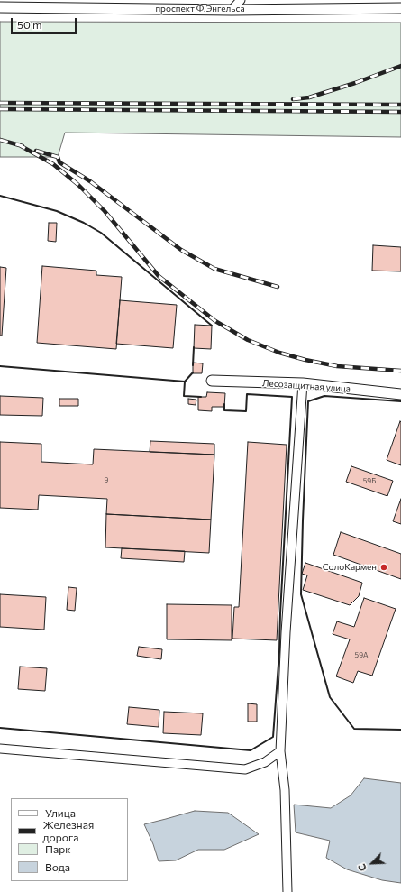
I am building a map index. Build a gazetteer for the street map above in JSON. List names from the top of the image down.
{
  "streets": {
    "street": ["проспект Ф.Энгельса", "Лесозащитная улица"]
  },
  "places": ["СолоКармен"],
  "house_numbers": ["9", "59Б", "59А"],
  "legend": [
    "Улица",
    "Железная дорога",
    "Парк",
    "Вода"
  ],
  "scale_bar": "50 m",
  "north": "bottom left"
}
